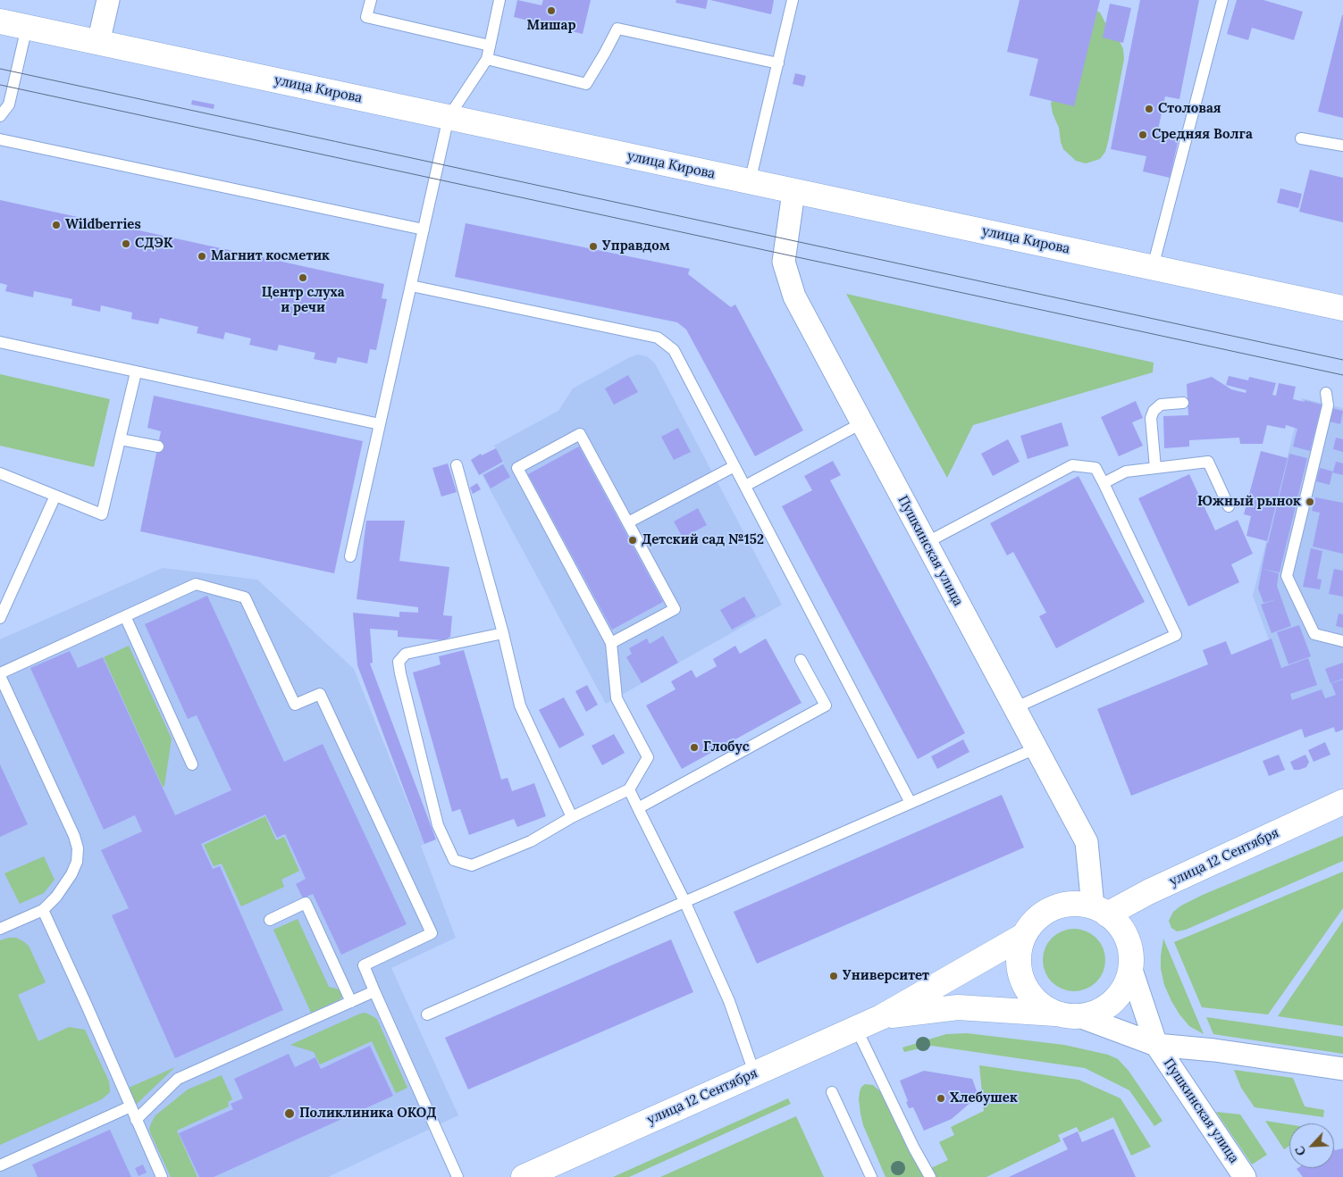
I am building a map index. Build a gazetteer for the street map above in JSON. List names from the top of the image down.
{
  "streets": {
    "main road": ["улица Кирова", "улица 12 Сентября"],
    "street": ["Пушкинская улица"]
  },
  "crossings": [
    ["улица Кирова", "Пушкинская улица"],
    ["Пушкинская улица", "улица 12 Сентября"]
  ],
  "places": [
    "Мишар",
    "Столовая",
    "Средняя Волга",
    "Wildberries",
    "СДЭК",
    "Управдом",
    "Магнит косметик",
    "Центр слуха и речи",
    "Южный рынок",
    "Детский сад №152",
    "Глобус",
    "Университет",
    "Хлебушек",
    "Поликлиника ОКОД"
  ],
  "north": "bottom left"
}
